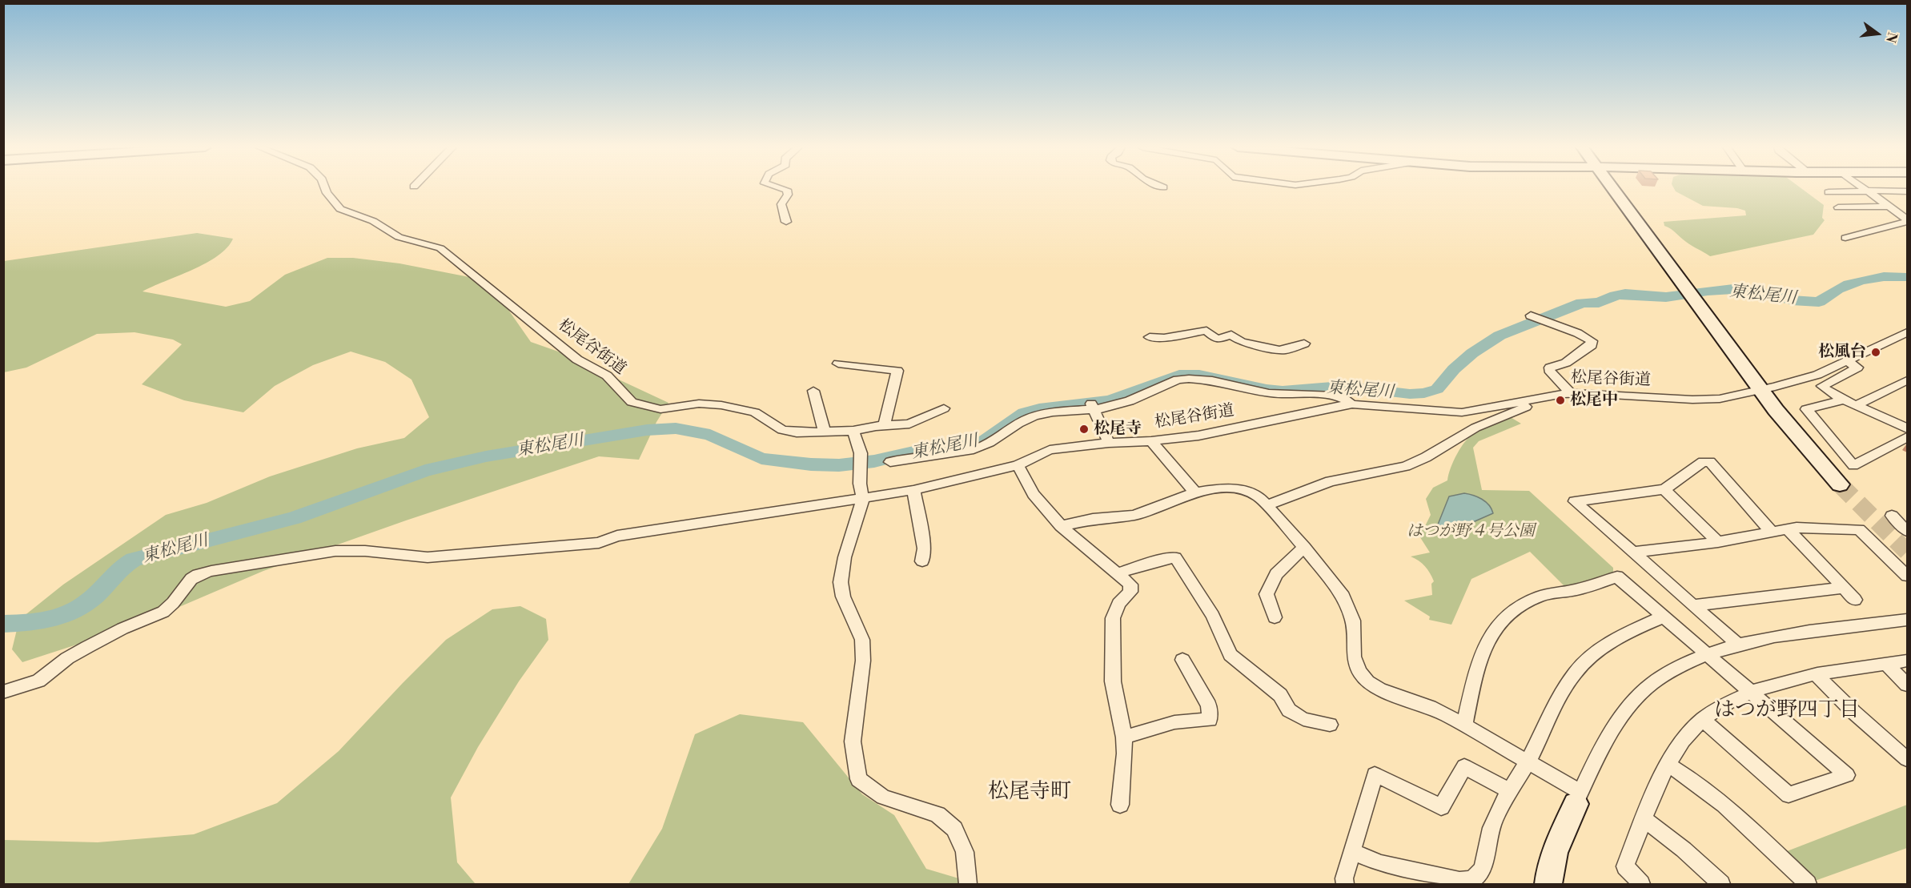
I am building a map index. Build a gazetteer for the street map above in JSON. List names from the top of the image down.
{
  "streets": {
    "street": ["松尾谷街道"]
  },
  "districts": ["はつが野四丁目", "松尾寺町"],
  "water": ["東松尾川"],
  "parks": ["はつが野４号公園"],
  "places": ["松風台", "松尾中", "松尾寺"],
  "north": "right"
}
